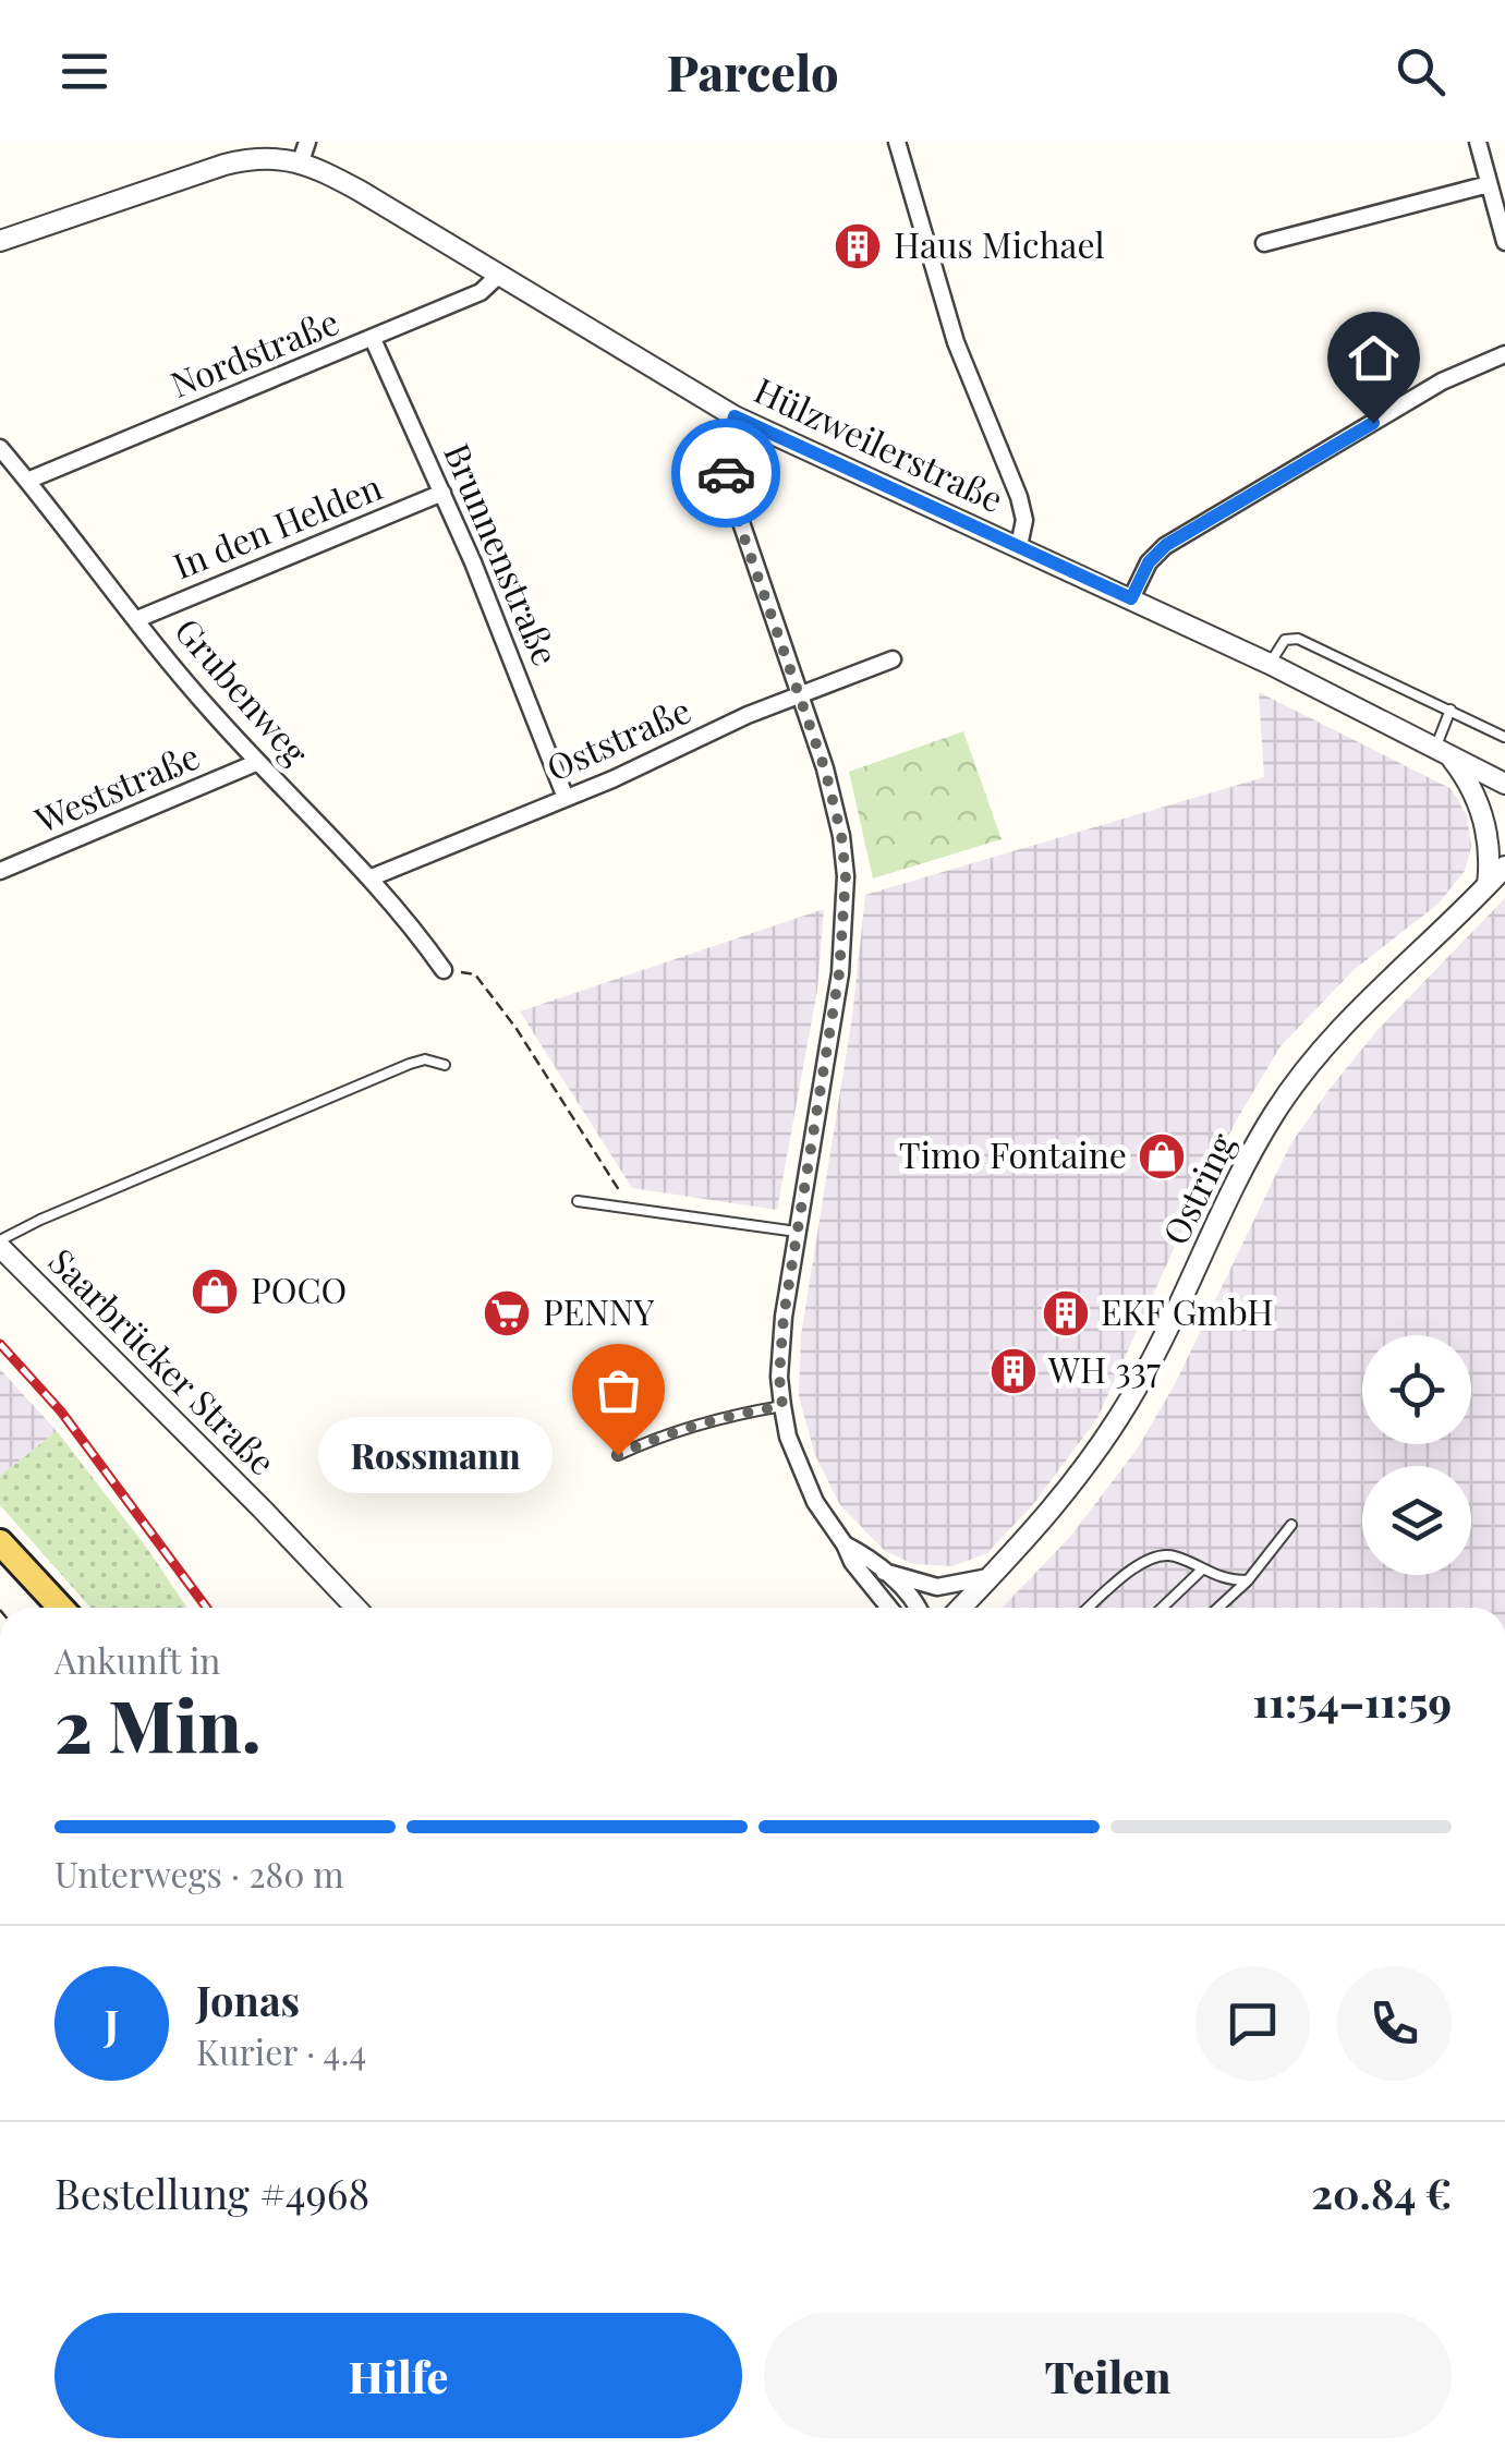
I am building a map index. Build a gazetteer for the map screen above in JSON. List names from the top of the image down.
{
  "streets": {
    "street": [
      "Nordstraße",
      "Hülzweilerstraße",
      "In den Helden",
      "Brunnenstraße",
      "Grubenweg",
      "Oststraße",
      "Weststraße",
      "Ostring",
      "Saarbrücker Straße"
    ]
  },
  "crossings": [
    ["Nordstraße", "Hülzweilerstraße"],
    ["Nordstraße", "Brunnenstraße"],
    ["Nordstraße", "Grubenweg"],
    ["In den Helden", "Brunnenstraße"],
    ["In den Helden", "Grubenweg"],
    ["Brunnenstraße", "Oststraße"],
    ["Grubenweg", "Oststraße"],
    ["Grubenweg", "Weststraße"]
  ],
  "places": {
    "building": ["Haus Michael", "EKF GmbH", "WH 337"],
    "shop": ["Timo Fontaine", "POCO"],
    "supermarket": ["PENNY"],
    "other": ["Rossmann"]
  },
  "page": {
    "header": "Parcelo",
    "bubble": "Rossmann",
    "heading": ["2 Min.", "Ankunft in", "11:54–11:59"],
    "panel": [
      "Jonas",
      "Kurier · 4.4",
      "Bestellung #4968",
      "20.84 €"
    ],
    "bar": "Unterwegs · 280 m",
    "round": "J",
    "buttons": ["Hilfe", "Teilen"]
  }
}
